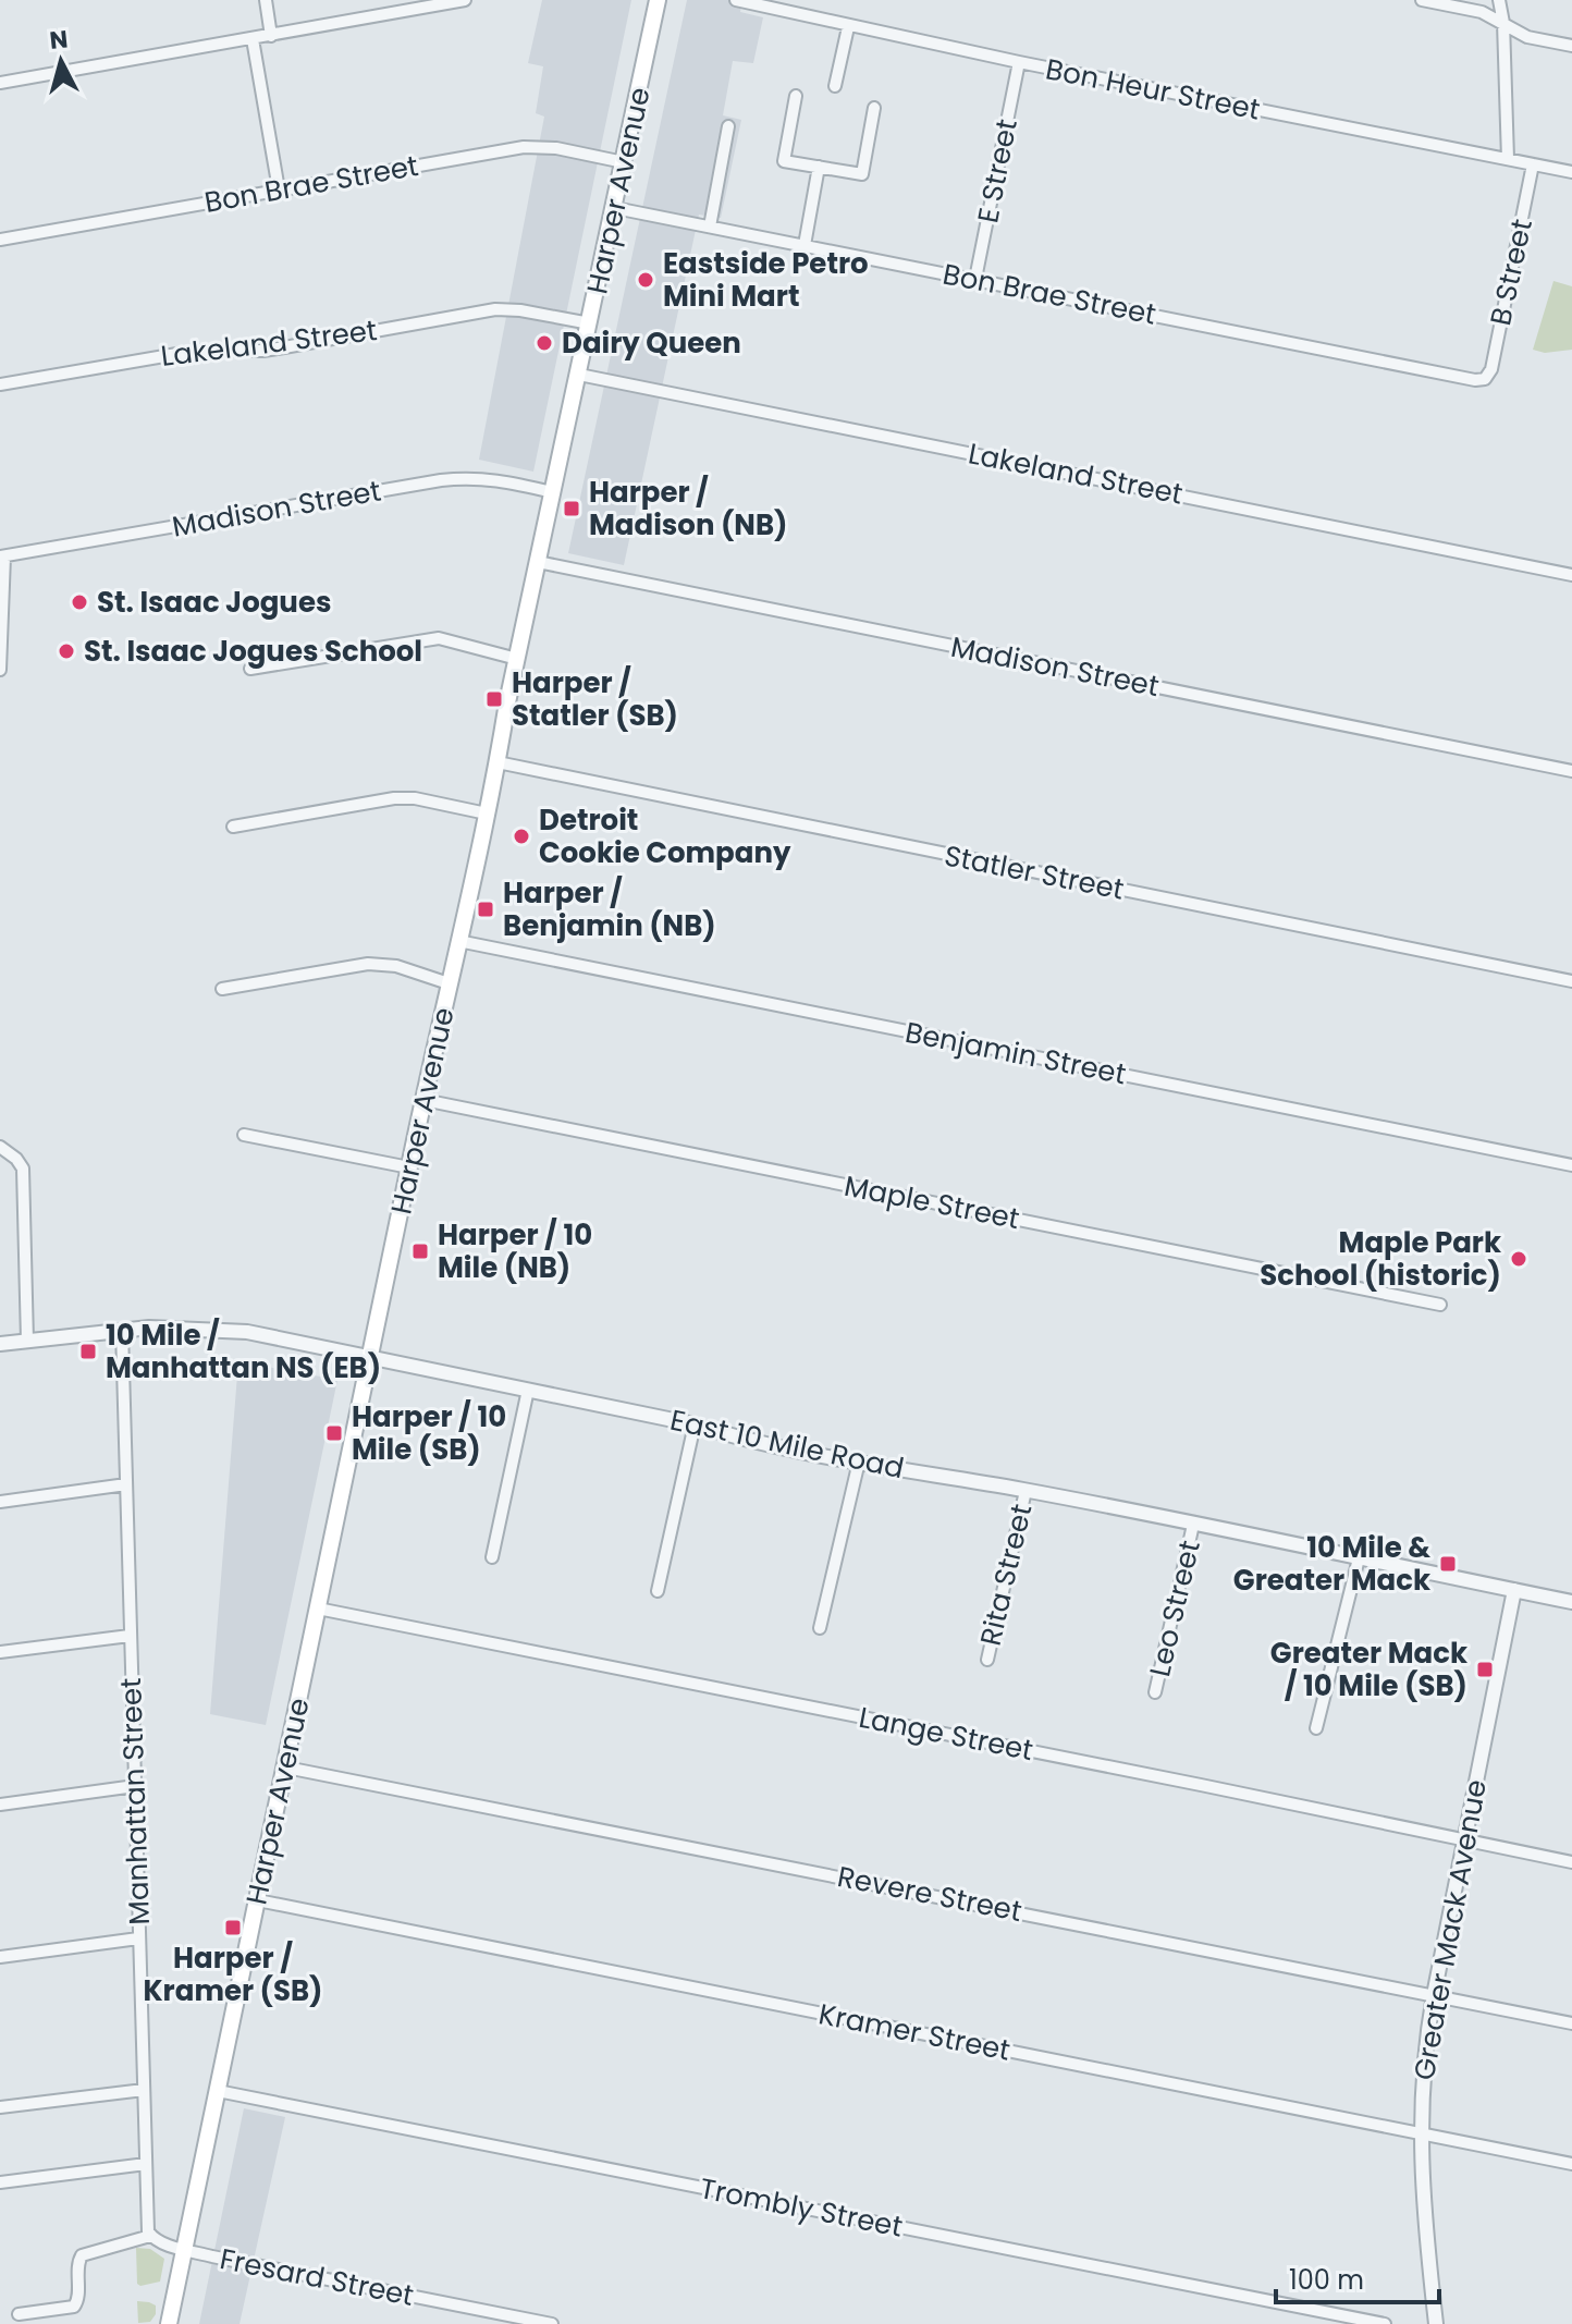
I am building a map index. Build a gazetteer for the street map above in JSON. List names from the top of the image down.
{
  "streets": {
    "main road": ["Harper Avenue"],
    "street": [
      "Bon Heur Street",
      "E Street",
      "Bon Brae Street",
      "B Street",
      "Lakeland Street",
      "Madison Street",
      "Statler Street",
      "Benjamin Street",
      "Maple Street",
      "East 10 Mile Road",
      "Rita Street",
      "Leo Street",
      "Lange Street",
      "Manhattan Street",
      "Revere Street",
      "Greater Mack Avenue",
      "Kramer Street",
      "Trombly Street",
      "Fresard Street"
    ]
  },
  "crossings": [
    ["Bon Heur Street", "E Street"],
    ["Bon Heur Street", "B Street"],
    ["E Street", "Bon Brae Street"],
    ["Bon Brae Street", "Harper Avenue"],
    ["Bon Brae Street", "B Street"],
    ["Harper Avenue", "Lakeland Street"],
    ["Harper Avenue", "Madison Street"],
    ["Harper Avenue", "Statler Street"],
    ["Harper Avenue", "Benjamin Street"],
    ["Harper Avenue", "Maple Street"],
    ["Harper Avenue", "East 10 Mile Road"],
    ["Harper Avenue", "Lange Street"],
    ["Harper Avenue", "Revere Street"],
    ["Harper Avenue", "Kramer Street"],
    ["Harper Avenue", "Trombly Street"],
    ["Harper Avenue", "Fresard Street"],
    ["East 10 Mile Road", "Rita Street"],
    ["East 10 Mile Road", "Leo Street"],
    ["East 10 Mile Road", "Manhattan Street"],
    ["East 10 Mile Road", "Greater Mack Avenue"],
    ["Lange Street", "Greater Mack Avenue"],
    ["Revere Street", "Greater Mack Avenue"],
    ["Greater Mack Avenue", "Kramer Street"]
  ],
  "places": {
    "other": [
      "Eastside Petro Mini Mart",
      "Dairy Queen",
      "St. Isaac Jogues",
      "St. Isaac Jogues School",
      "Detroit Cookie Company",
      "Maple Park School (historic)"
    ],
    "transit": [
      "Harper / Madison (NB)",
      "Harper / Statler (SB)",
      "Harper / Benjamin (NB)",
      "Harper / 10 Mile (NB)",
      "10 Mile / Manhattan NS (EB)",
      "Harper / 10 Mile (SB)",
      "10 Mile & Greater Mack",
      "Greater Mack / 10 Mile (SB)",
      "Harper / Kramer (SB)"
    ]
  },
  "scale_bar": "100 m",
  "north": "top"
}
